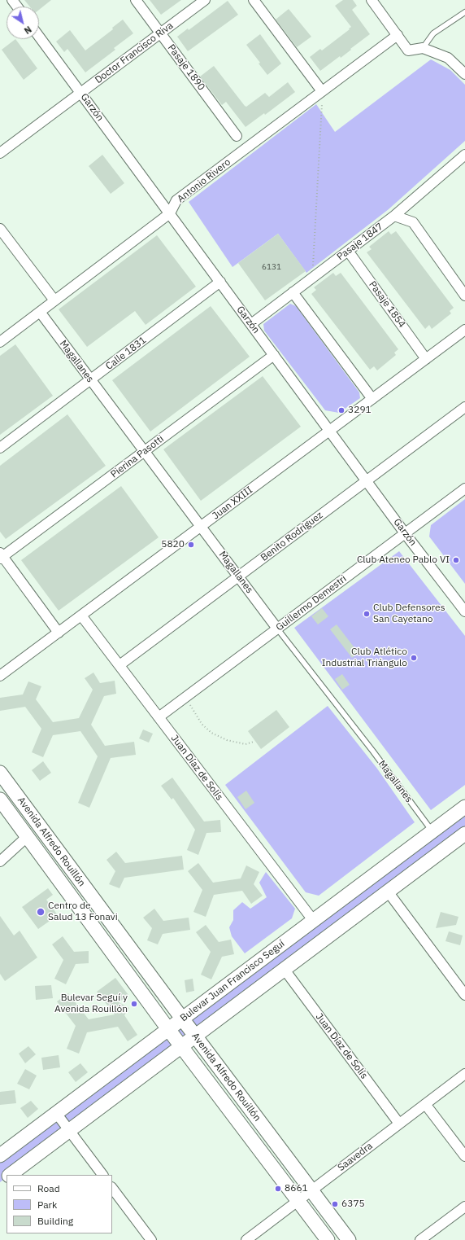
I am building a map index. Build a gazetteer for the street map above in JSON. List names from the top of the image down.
{
  "streets": {
    "main road": ["Avenida Alfredo Rouillón", "Bulevar Juan Francisco Seguí"],
    "street": [
      "Doctor Francisco Riva",
      "Pasaje 1890",
      "Garzón",
      "Antonio Rivero",
      "Pasaje 1847",
      "Pasaje 1854",
      "Calle 1831",
      "Magallanes",
      "Pierina Pasotti",
      "Juan XXIII",
      "Benito Rodríguez",
      "Guillermo Demestri",
      "Juan Díaz de Solís",
      "Saavedra"
    ]
  },
  "crossings": [
    ["Doctor Francisco Riva", "Pasaje 1890"],
    ["Doctor Francisco Riva", "Garzón"],
    ["Garzón", "Antonio Rivero"],
    ["Garzón", "Pasaje 1847"],
    ["Garzón", "Calle 1831"],
    ["Garzón", "Pierina Pasotti"],
    ["Garzón", "Juan XXIII"],
    ["Garzón", "Benito Rodríguez"],
    ["Garzón", "Guillermo Demestri"],
    ["Antonio Rivero", "Magallanes"],
    ["Pasaje 1847", "Pasaje 1854"],
    ["Pasaje 1854", "Juan XXIII"],
    ["Calle 1831", "Magallanes"],
    ["Magallanes", "Pierina Pasotti"],
    ["Magallanes", "Juan XXIII"],
    ["Magallanes", "Benito Rodríguez"],
    ["Magallanes", "Guillermo Demestri"],
    ["Magallanes", "Bulevar Juan Francisco Seguí"],
    ["Juan XXIII", "Juan Díaz de Solís"],
    ["Benito Rodríguez", "Juan Díaz de Solís"],
    ["Guillermo Demestri", "Juan Díaz de Solís"],
    ["Juan Díaz de Solís", "Bulevar Juan Francisco Seguí"],
    ["Juan Díaz de Solís", "Saavedra"],
    ["Avenida Alfredo Rouillón", "Bulevar Juan Francisco Seguí"],
    ["Avenida Alfredo Rouillón", "Saavedra"]
  ],
  "places": [
    "3291",
    "5820",
    "Club Ateneo Pablo VI",
    "Club Defensores San Cayetano",
    "Club Atlético Industrial Triángulo",
    "Centro de Salud 13 Fonavi",
    "Bulevar Seguí y Avenida Rouillón",
    "8661",
    "6375"
  ],
  "house_numbers": ["6131"],
  "legend": ["Road", "Park", "Building"],
  "north": "bottom right"
}
